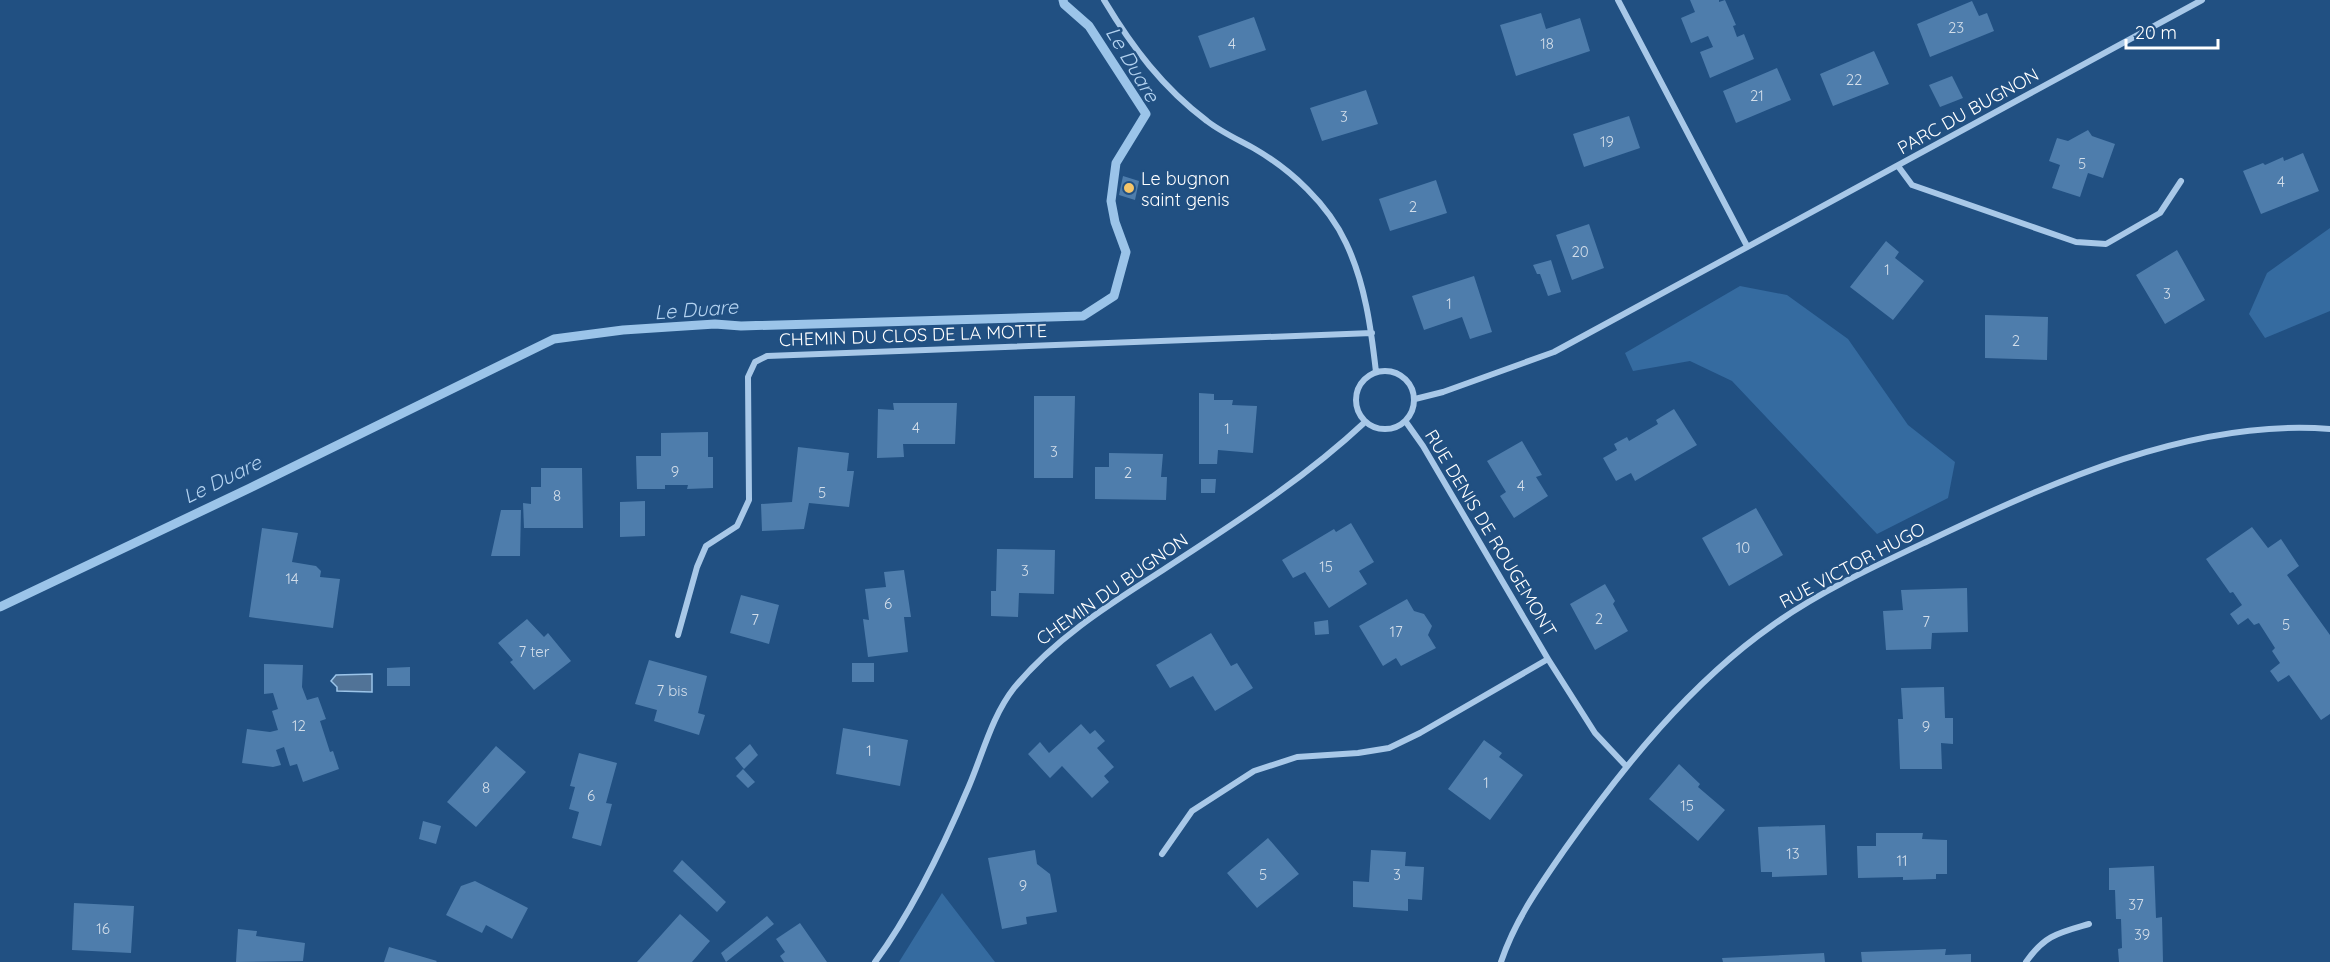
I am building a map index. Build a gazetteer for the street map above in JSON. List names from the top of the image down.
{
  "streets": {
    "street": [
      "PARC DU BUGNON",
      "CHEMIN DU CLOS DE LA MOTTE",
      "RUE DENIS DE ROUGEMONT",
      "RUE VICTOR HUGO",
      "CHEMIN DU BUGNON"
    ]
  },
  "crossings": [
    ["PARC DU BUGNON", "RUE DENIS DE ROUGEMONT"],
    ["PARC DU BUGNON", "CHEMIN DU BUGNON"],
    ["RUE DENIS DE ROUGEMONT", "RUE VICTOR HUGO"],
    ["RUE DENIS DE ROUGEMONT", "CHEMIN DU BUGNON"]
  ],
  "water": ["Le Duare"],
  "places": ["Le bugnon saint genis"],
  "house_numbers": [
    "23",
    "4",
    "18",
    "22",
    "21",
    "3",
    "19",
    "5",
    "4",
    "2",
    "20",
    "1",
    "3",
    "1",
    "2",
    "4",
    "1",
    "3",
    "9",
    "2",
    "4",
    "5",
    "8",
    "10",
    "15",
    "3",
    "14",
    "6",
    "2",
    "7",
    "7",
    "5",
    "17",
    "7 ter",
    "7 bis",
    "12",
    "9",
    "1",
    "1",
    "8",
    "6",
    "15",
    "13",
    "11",
    "5",
    "3",
    "9",
    "37",
    "16",
    "39"
  ],
  "scale_bar": "20 m"
}
